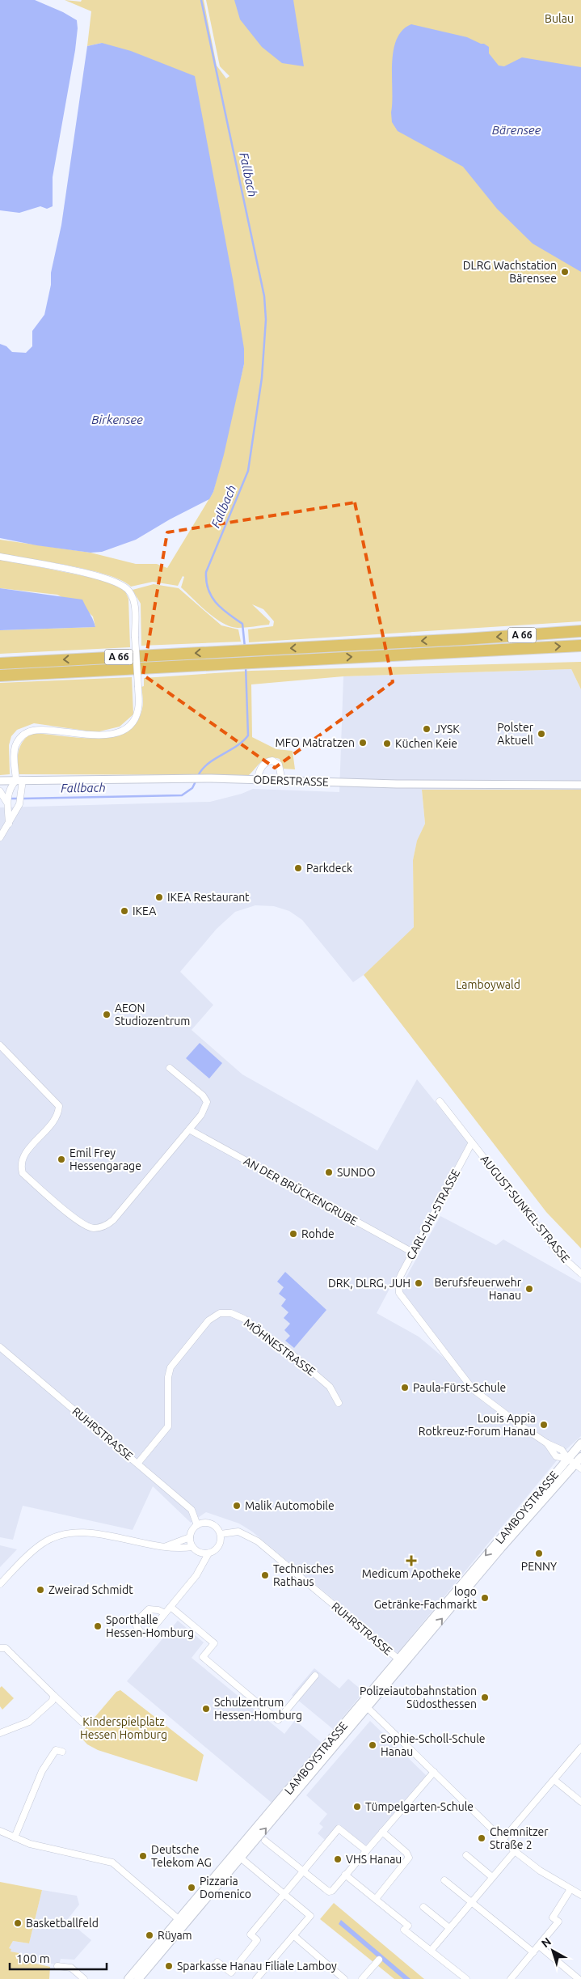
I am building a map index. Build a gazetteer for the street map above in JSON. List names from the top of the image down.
{
  "streets": {
    "highway": ["A 66"],
    "main road": ["LAMBOYSTRASSE"],
    "street": [
      "ODERSTRASSE",
      "AN DER BRÜCKENGRUBE",
      "AUGUST-SUNKEL-STRASSE",
      "CARL-OHL-STRASSE",
      "MÖHNESTRASSE",
      "RUHRSTRASSE"
    ]
  },
  "crossings": [
    ["AN DER BRÜCKENGRUBE", "CARL-OHL-STRASSE"],
    ["AUGUST-SUNKEL-STRASSE", "CARL-OHL-STRASSE"],
    ["CARL-OHL-STRASSE", "LAMBOYSTRASSE"],
    ["MÖHNESTRASSE", "RUHRSTRASSE"],
    ["RUHRSTRASSE", "LAMBOYSTRASSE"]
  ],
  "water": ["Bärensee", "Fallbach", "Birkensee"],
  "parks": ["Bulau", "Lamboywald", "Kinderspielplatz Hessen Homburg"],
  "places": {
    "other": [
      "DLRG Wachstation Bärensee",
      "JYSK",
      "Polster Aktuell",
      "MFO Matratzen",
      "Küchen Keie",
      "Parkdeck",
      "IKEA Restaurant",
      "IKEA",
      "AEON Studiozentrum",
      "Emil Frey Hessengarage",
      "SUNDO",
      "Rohde",
      "DRK, DLRG, JUH",
      "Berufsfeuerwehr Hanau",
      "Paula-Fürst-Schule",
      "Louis Appia Rotkreuz-Forum Hanau",
      "Malik Automobile",
      "PENNY",
      "Technisches Rathaus",
      "Zweirad Schmidt",
      "logo Getränke-Fachmarkt",
      "Sporthalle Hessen-Homburg",
      "Polizeiautobahnstation Südosthessen",
      "Schulzentrum Hessen-Homburg",
      "Sophie-Scholl-Schule Hanau",
      "Tümpelgarten-Schule",
      "Chemnitzer Straße 2",
      "Deutsche Telekom AG",
      "VHS Hanau",
      "Pizzaria Domenico",
      "Basketballfeld",
      "Rüyam",
      "Sparkasse Hanau Filiale Lamboy"
    ],
    "health": ["Medicum Apotheke"]
  },
  "scale_bar": "100 m",
  "north": "top left"
}
